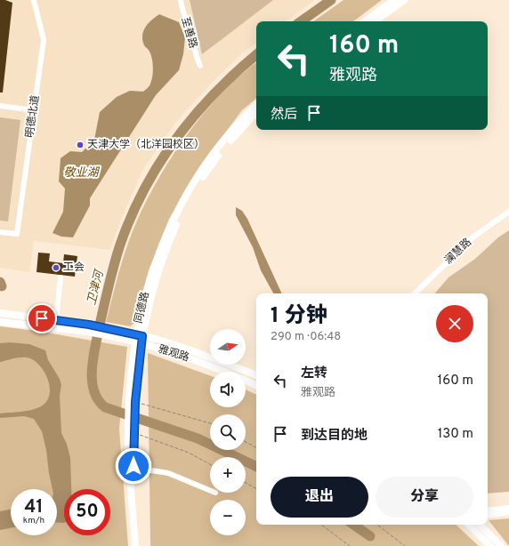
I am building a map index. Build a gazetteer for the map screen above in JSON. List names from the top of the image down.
{
  "streets": {
    "main road": ["同德路", "雅观路"],
    "street": ["至善路", "明德北道", "澜慧路"]
  },
  "crossings": [
    ["同德路", "雅观路"]
  ],
  "water": ["敬业湖", "卫津河"],
  "places": ["天津大学（北洋园校区）", "工会"],
  "north": "right",
  "page": {
    "turn": ["160 m", "雅观路"],
    "then": "然后",
    "heading": ["1 分钟", "290 m · 06:48"],
    "map_buttons": ["+", "−"],
    "list": [
      {
        "name": "左转",
        "note": "雅观路",
        "value": "160 m"
      },
      {
        "name": "到达目的地",
        "value": "130 m"
      }
    ],
    "buttons": ["退出", "分享"],
    "speed": "41 km/h",
    "limit": "50"
  }
}
